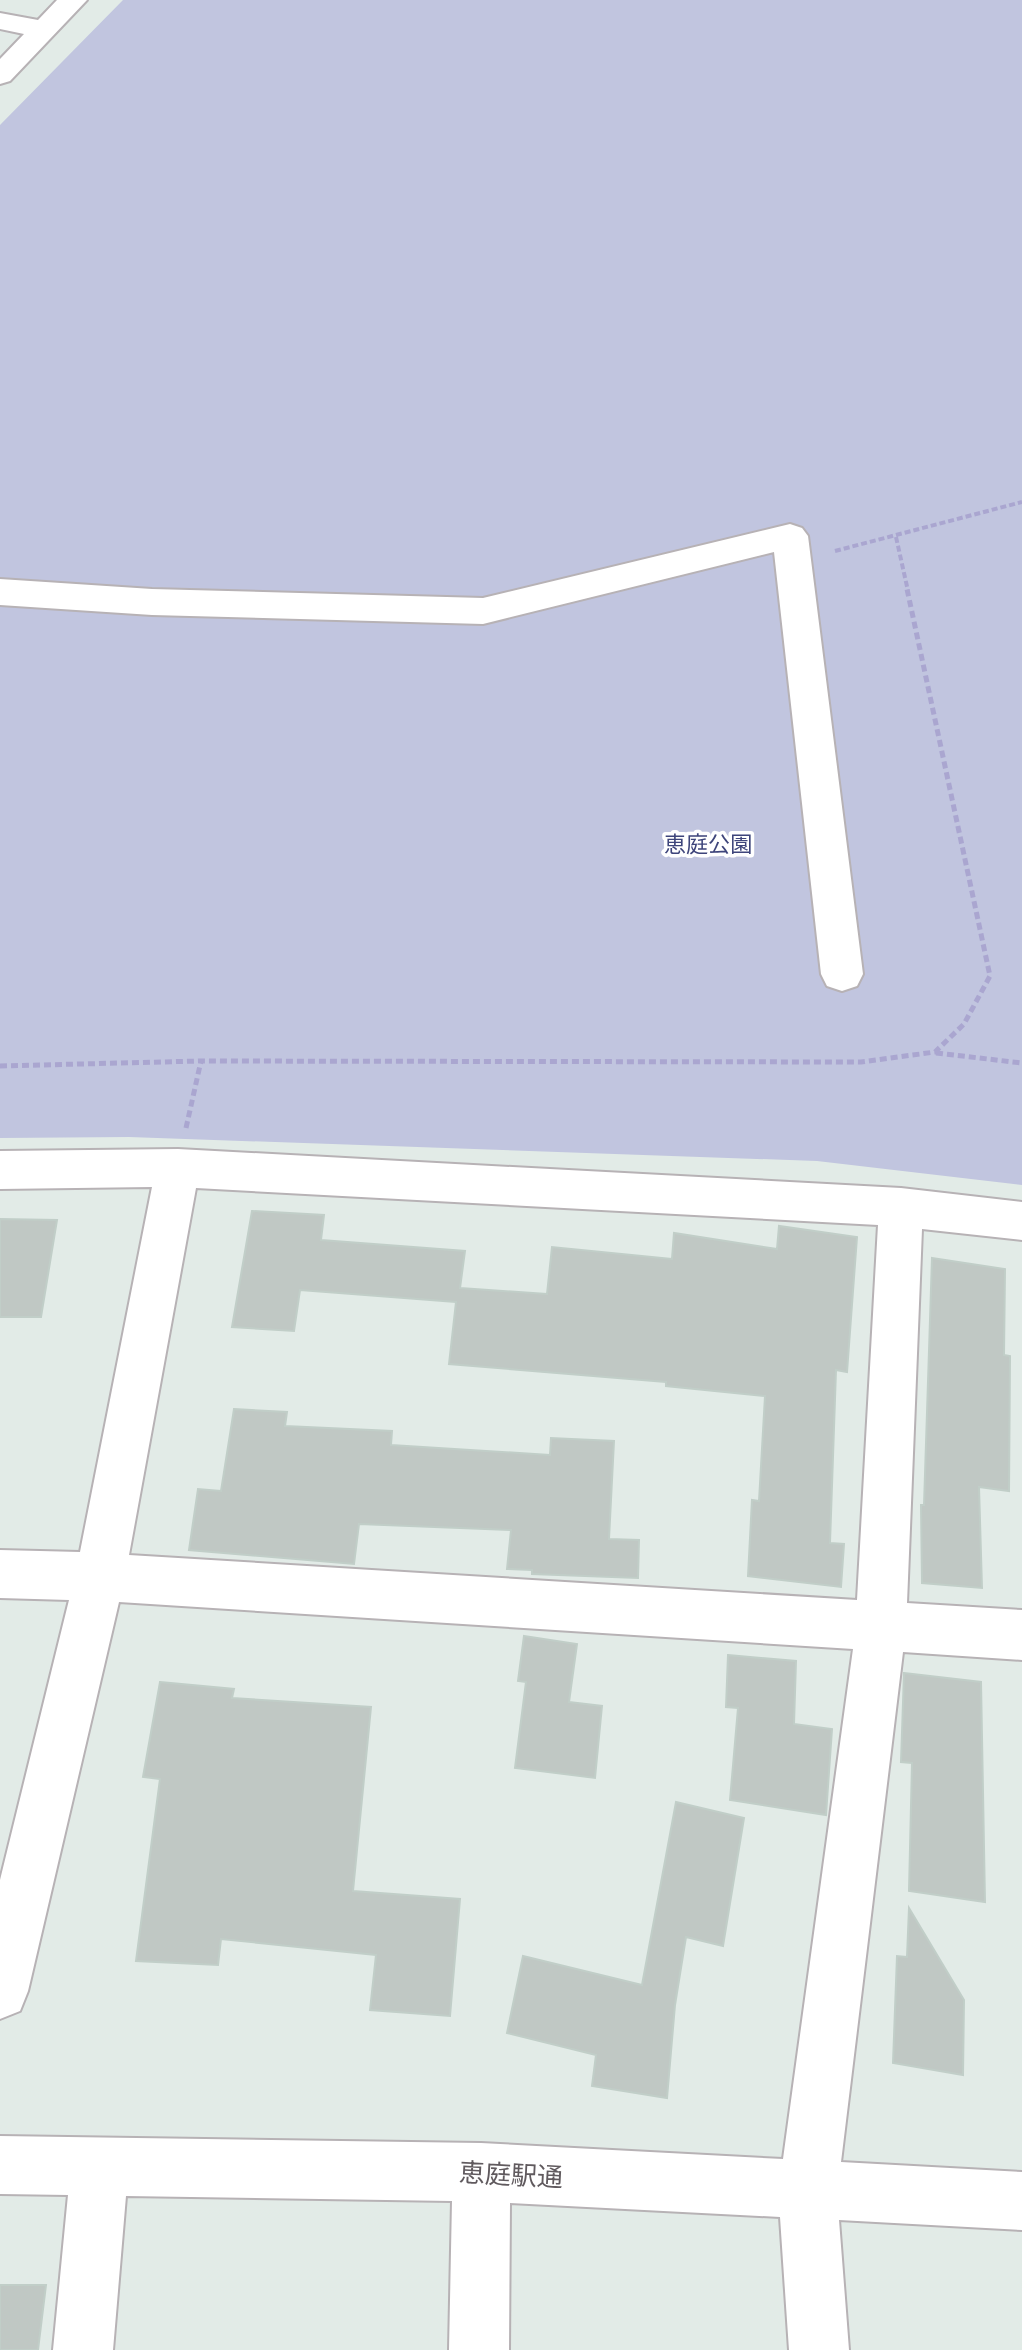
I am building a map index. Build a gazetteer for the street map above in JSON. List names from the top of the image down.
{
  "streets": {
    "street": ["恵庭駅通"]
  },
  "parks": ["恵庭公園"]
}
